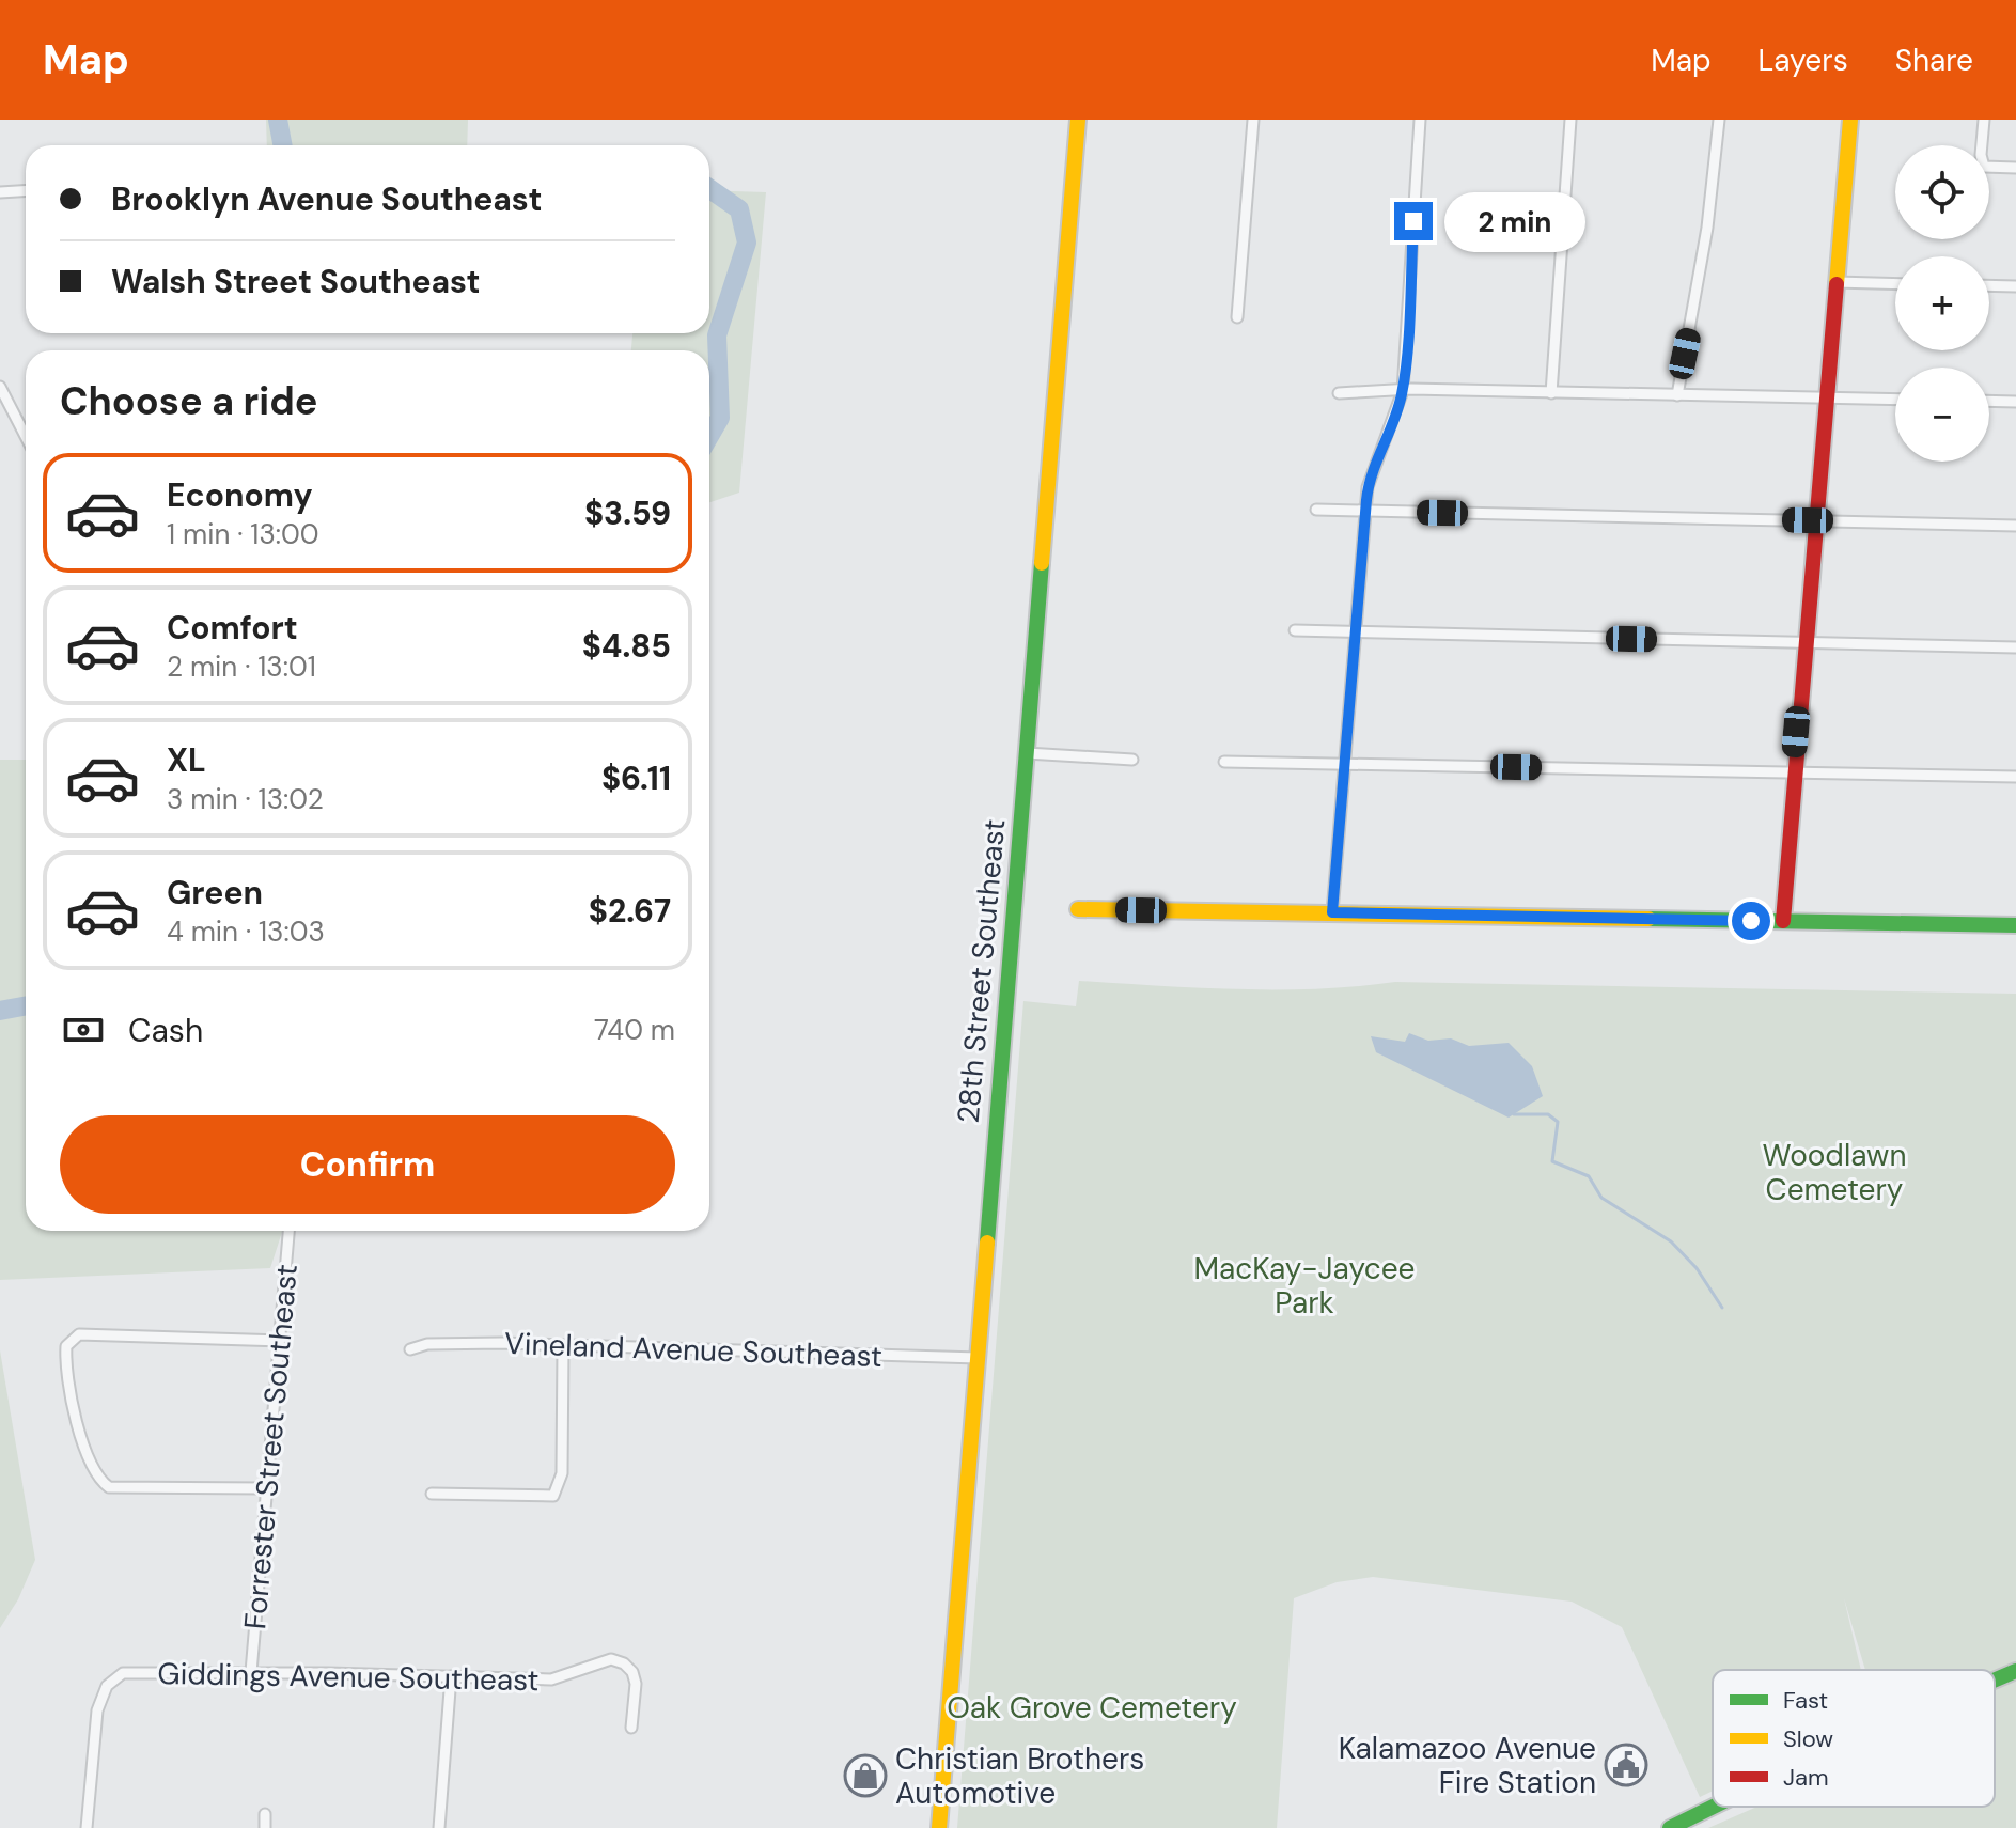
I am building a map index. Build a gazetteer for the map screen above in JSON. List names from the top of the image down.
{
  "streets": {
    "main road": ["28th Street Southeast"],
    "street": ["Vineland Avenue Southeast", "Forrester Street Southeast", "Giddings Avenue Southeast"]
  },
  "crossings": [
    ["28th Street Southeast", "Vineland Avenue Southeast"],
    ["Forrester Street Southeast", "Giddings Avenue Southeast"]
  ],
  "parks": ["Woodlawn Cemetery", "MacKay-Jaycee Park", "Oak Grove Cemetery"],
  "places": {
    "public building": ["Kalamazoo Avenue Fire Station"],
    "shop": ["Christian Brothers Automotive"]
  },
  "legend": ["Fast", "Slow", "Jam"],
  "page": {
    "header": "Map",
    "nav": ["Map", "Layers", "Share"],
    "map_buttons": ["+", "−"],
    "banner": ["Brooklyn Avenue Southeast", "Walsh Street Southeast"],
    "bubble": "2 min",
    "heading": "Choose a ride",
    "list": [
      {
        "name": "Economy",
        "note": "1 min · 13:00",
        "value": "$3.59"
      },
      {
        "name": "Comfort",
        "note": "2 min · 13:01",
        "value": "$4.85"
      },
      {
        "name": "XL",
        "note": "3 min · 13:02",
        "value": "$6.11"
      },
      {
        "name": "Green",
        "note": "4 min · 13:03",
        "value": "$2.67"
      }
    ],
    "pay": ["Cash", "740 m"],
    "buttons": "Confirm"
  }
}
